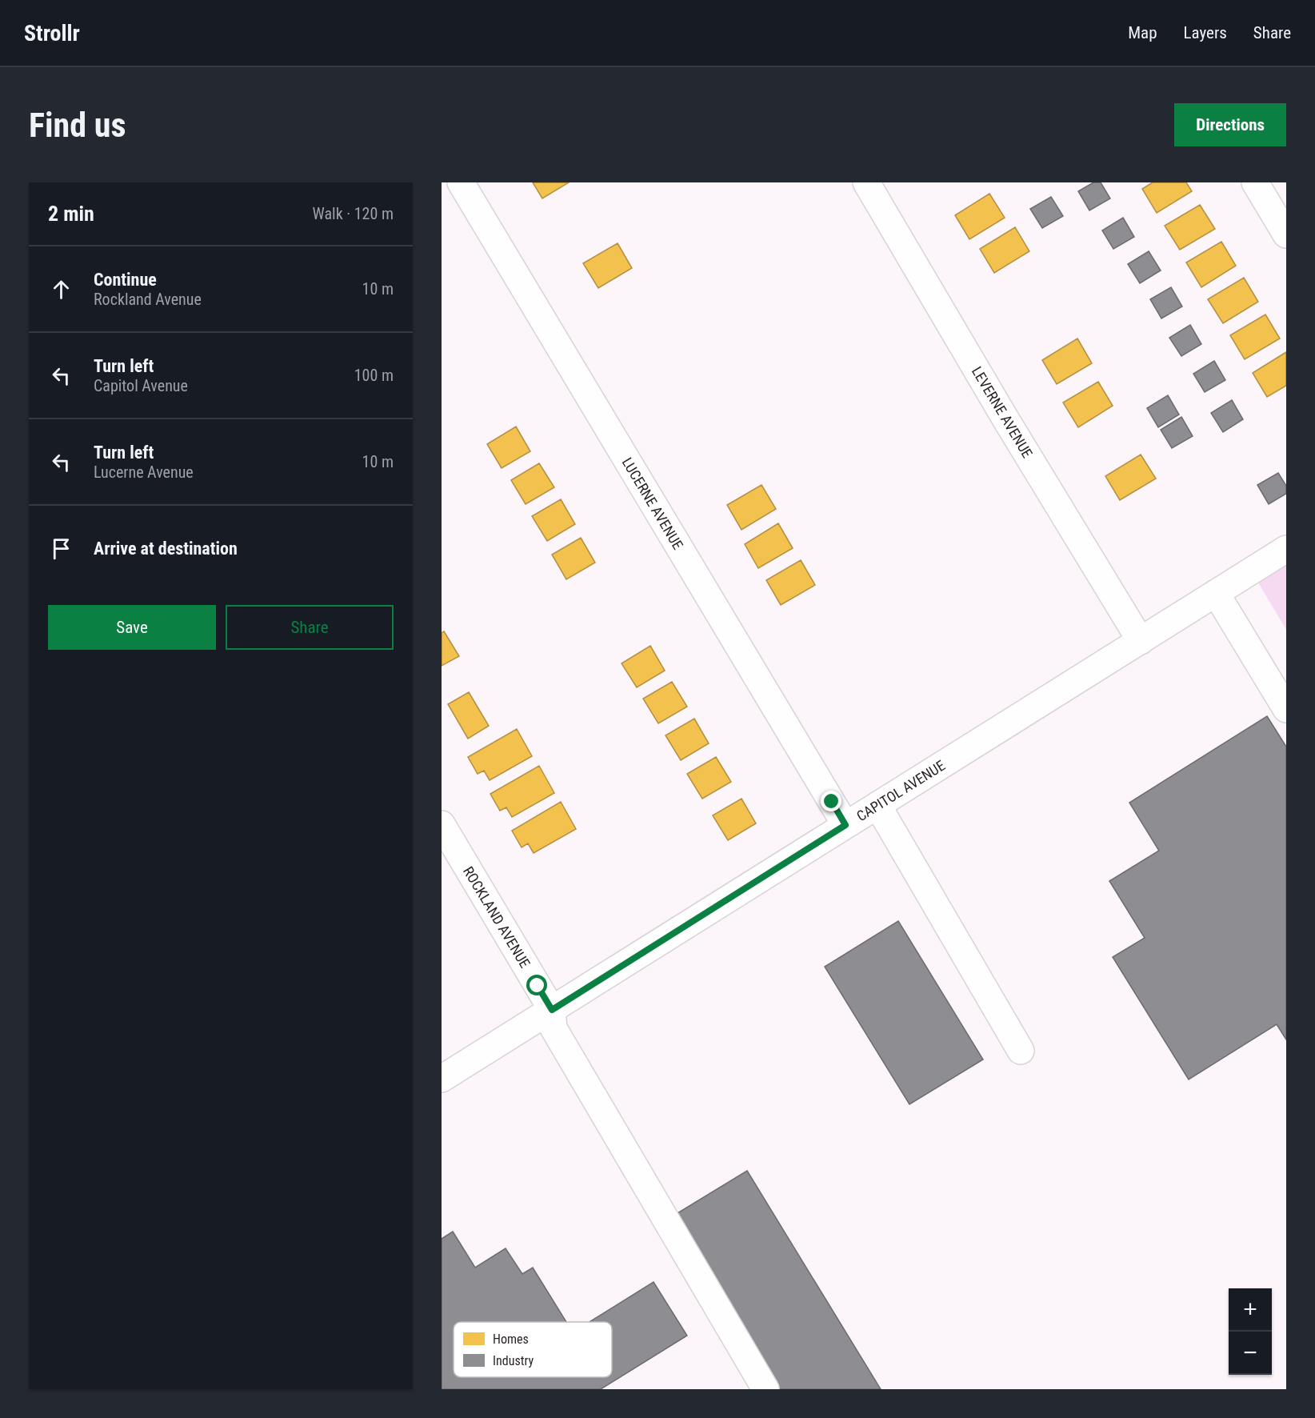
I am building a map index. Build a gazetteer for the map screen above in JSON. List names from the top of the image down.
{
  "streets": {
    "street": [
      "LEVERNE AVENUE",
      "LUCERNE AVENUE",
      "CAPITOL AVENUE",
      "ROCKLAND AVENUE"
    ]
  },
  "crossings": [
    ["LEVERNE AVENUE", "CAPITOL AVENUE"],
    ["LUCERNE AVENUE", "CAPITOL AVENUE"],
    ["CAPITOL AVENUE", "ROCKLAND AVENUE"]
  ],
  "legend": ["Homes", "Industry"],
  "page": {
    "header": "Strollr",
    "nav": ["Map", "Layers", "Share"],
    "buttons": [
      "Directions",
      ["Save", "Share"]
    ],
    "title": "Find us",
    "heading": ["2 min", "Walk · 120 m"],
    "list": [
      ["Continue", "Rockland Avenue", "10 m"],
      ["Turn left", "Capitol Avenue", "100 m"],
      ["Turn left", "Lucerne Avenue", "10 m"],
      "Arrive at destination"
    ],
    "map_buttons": ["+", "−"]
  }
}
